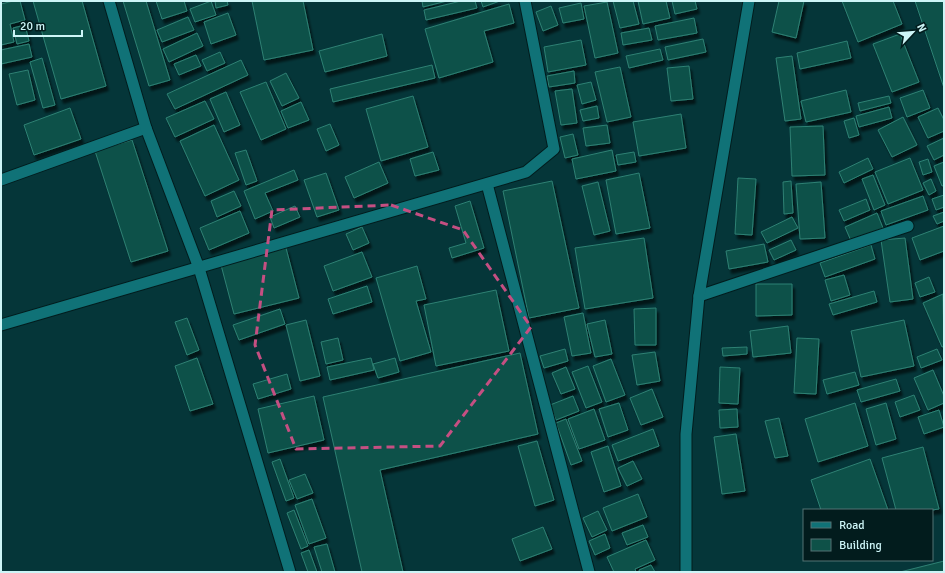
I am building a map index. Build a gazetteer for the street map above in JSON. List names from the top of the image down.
{
  "legend": ["Road", "Building"],
  "scale_bar": "20 m",
  "north": "top right"
}
